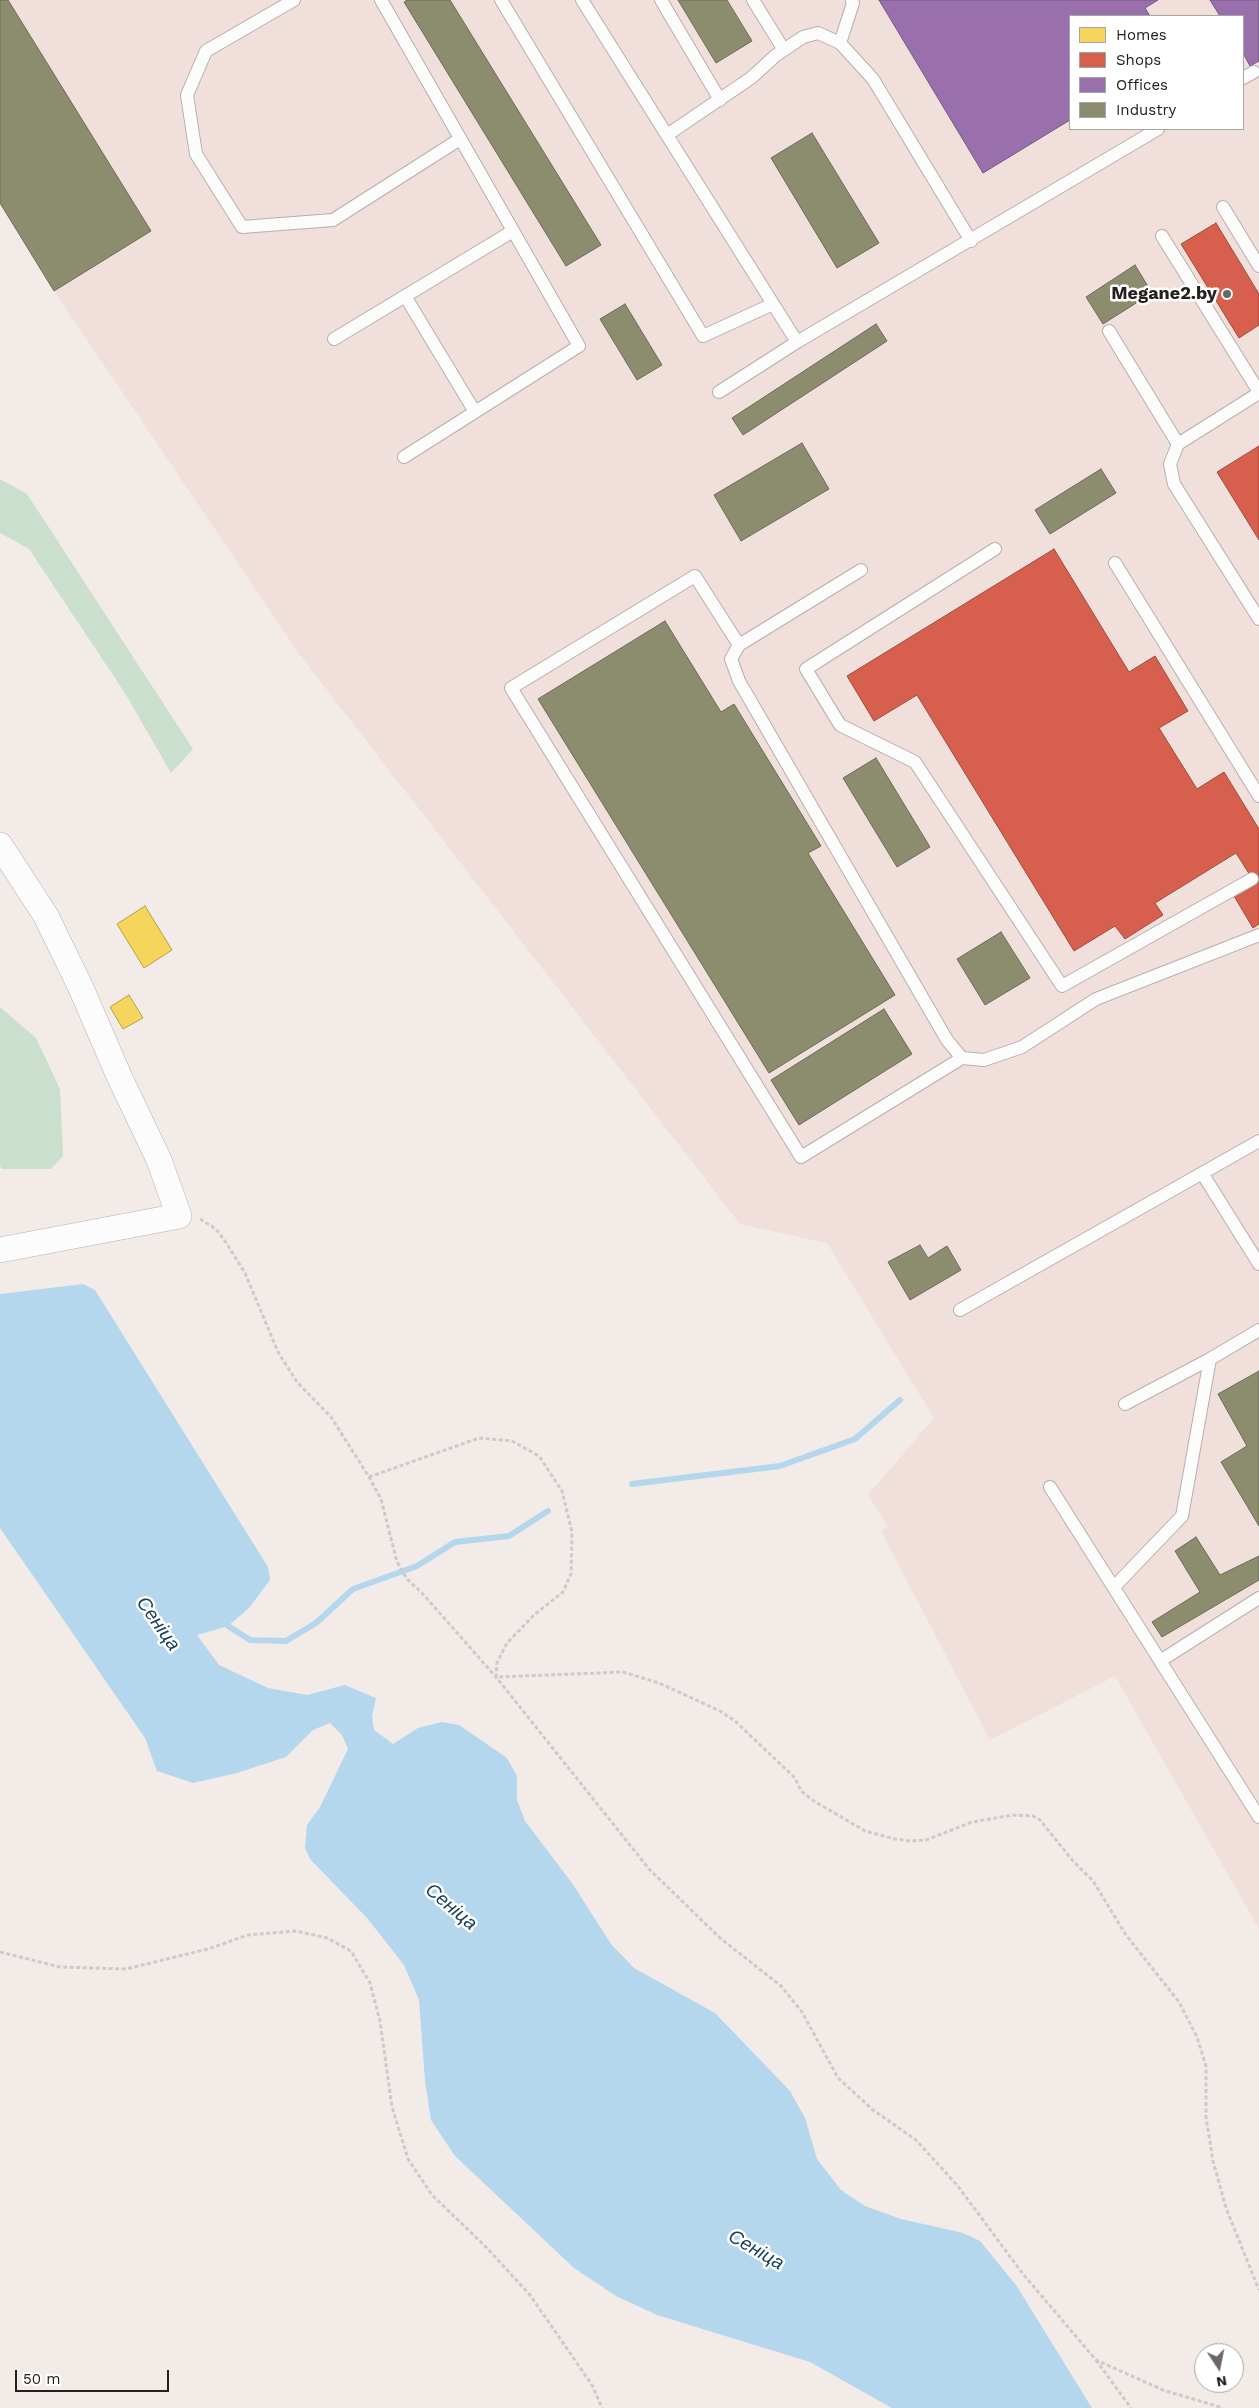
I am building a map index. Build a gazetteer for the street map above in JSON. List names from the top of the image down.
{
  "water": ["Сеніца"],
  "places": ["Megane2.by"],
  "legend": [
    "Homes",
    "Shops",
    "Offices",
    "Industry"
  ],
  "scale_bar": "50 m",
  "north": "bottom"
}
